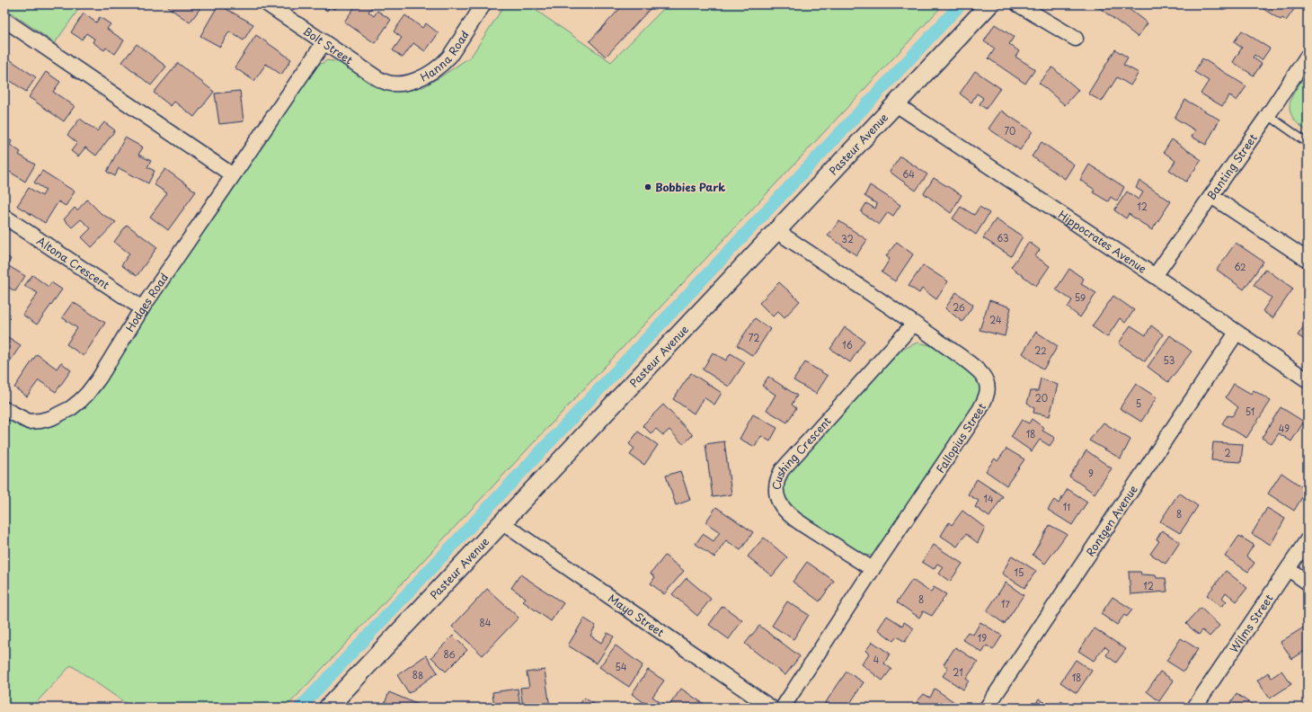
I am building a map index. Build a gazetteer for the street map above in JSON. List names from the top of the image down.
{
  "streets": {
    "street": [
      "Bolt Street",
      "Hanna Road",
      "Pasteur Avenue",
      "Banting Street",
      "Hippocrates Avenue",
      "Altona Crescent",
      "Hodges Road",
      "Fallopius Street",
      "Cushing Crescent",
      "Rontgen Avenue",
      "Mayo Street",
      "Wilms Street"
    ]
  },
  "crossings": [
    ["Bolt Street", "Hanna Road"],
    ["Bolt Street", "Hodges Road"],
    ["Pasteur Avenue", "Hippocrates Avenue"],
    ["Pasteur Avenue", "Fallopius Street"],
    ["Pasteur Avenue", "Mayo Street"],
    ["Banting Street", "Hippocrates Avenue"],
    ["Hippocrates Avenue", "Rontgen Avenue"],
    ["Altona Crescent", "Hodges Road"],
    ["Fallopius Street", "Cushing Crescent"]
  ],
  "places": ["Bobbies Park"],
  "house_numbers": [
    "70",
    "64",
    "12",
    "63",
    "32",
    "62",
    "59",
    "26",
    "24",
    "72",
    "16",
    "22",
    "53",
    "20",
    "5",
    "51",
    "49",
    "18",
    "2",
    "9",
    "14",
    "11",
    "8",
    "15",
    "12",
    "8",
    "17",
    "84",
    "19",
    "86",
    "4",
    "54",
    "21",
    "88",
    "18"
  ]
}
